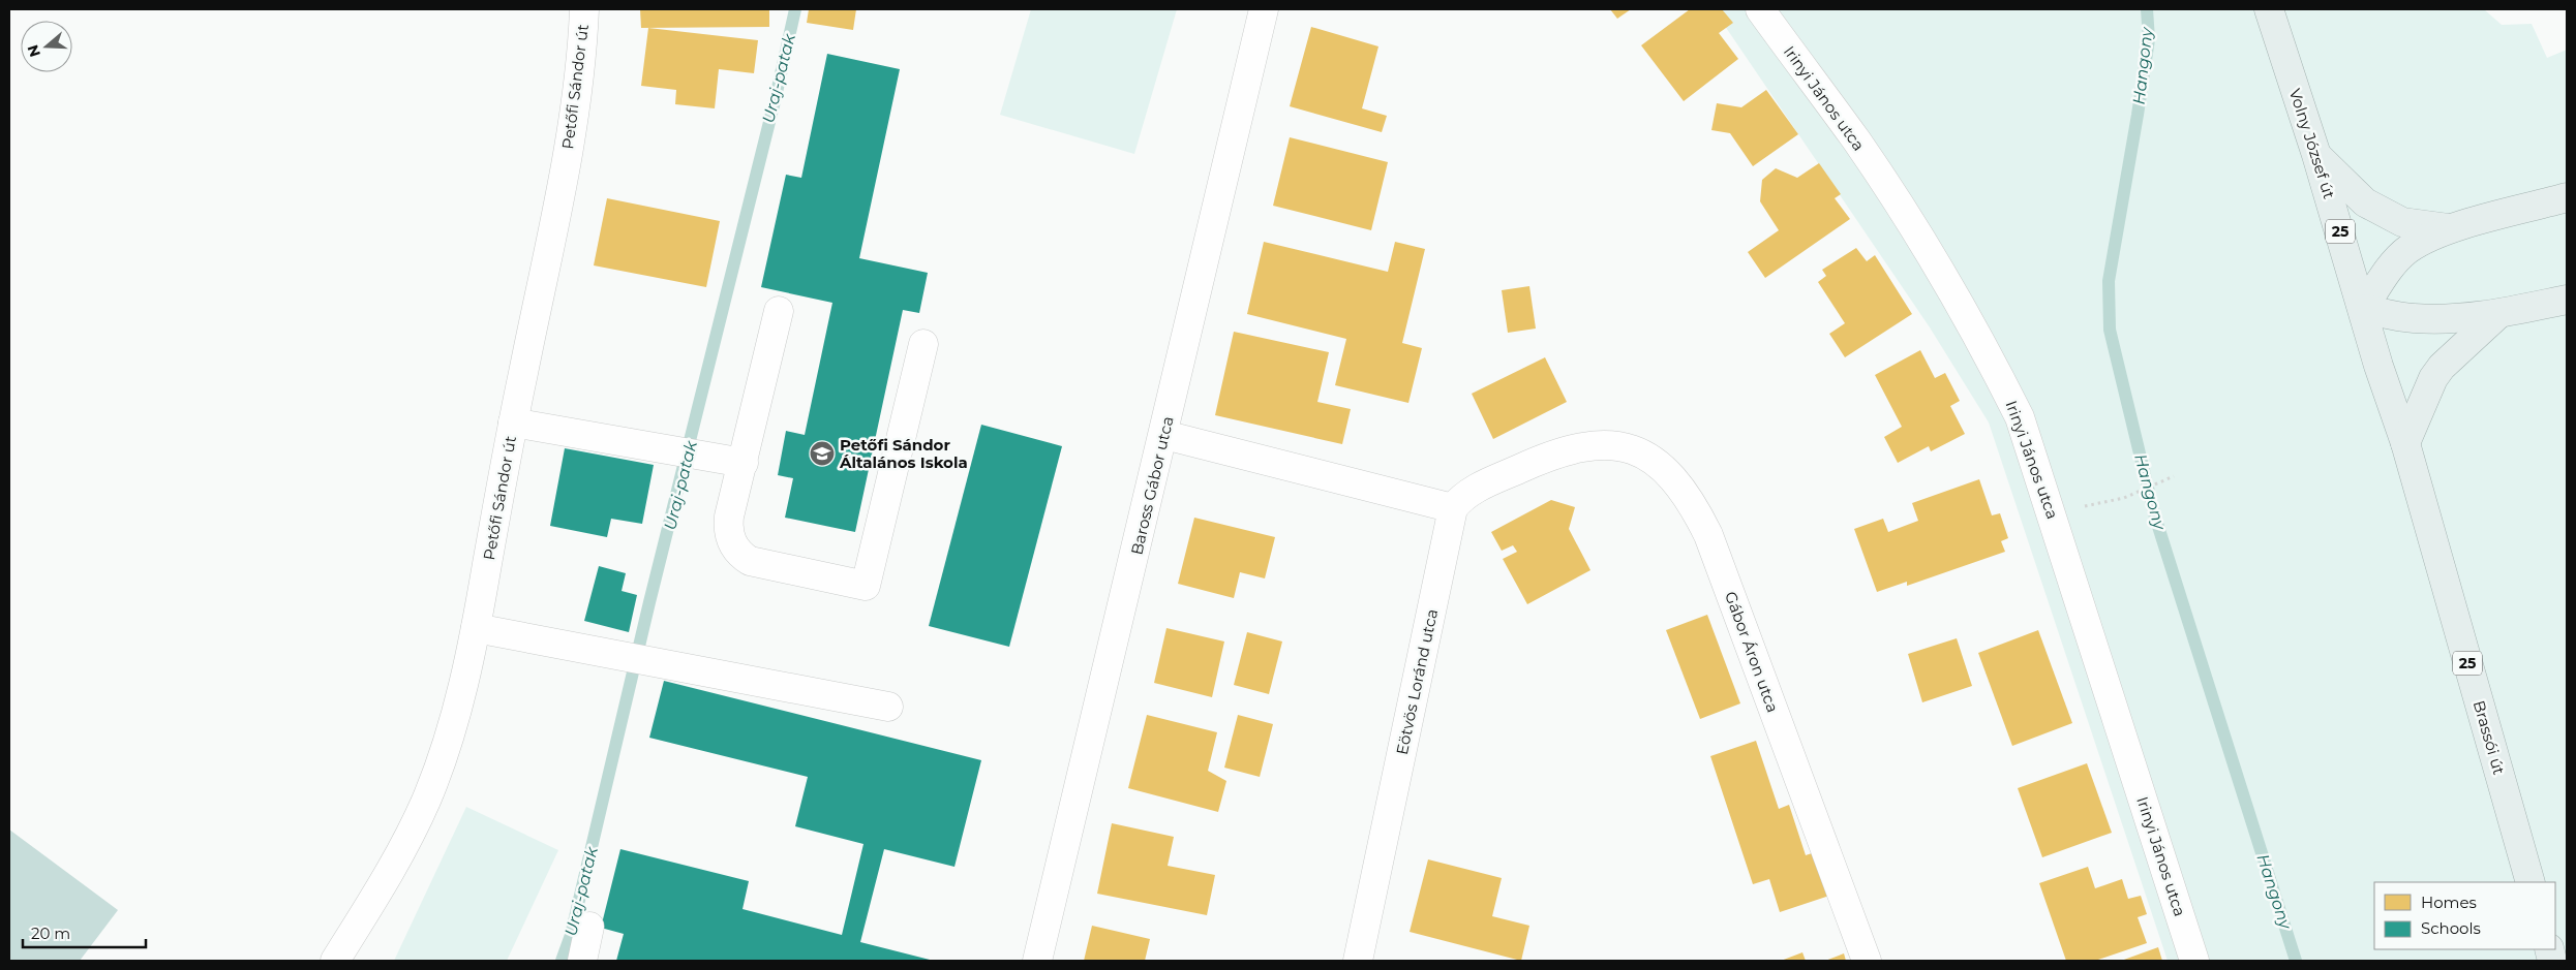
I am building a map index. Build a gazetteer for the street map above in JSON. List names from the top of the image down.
{
  "streets": {
    "main road": ["Volny József út", "25", "Brassói út"],
    "street": [
      "Petőfi Sándor út",
      "Irinyi János utca",
      "Baross Gábor utca",
      "Gábor Áron utca",
      "Eötvös Loránd utca"
    ]
  },
  "crossings": [
    ["Volny József út", "Brassói út"],
    ["Gábor Áron utca", "Eötvös Loránd utca"]
  ],
  "water": ["Hangony", "Uraj-patak"],
  "places": {
    "school or university": ["Petőfi Sándor Általános Iskola"]
  },
  "legend": ["Homes", "Schools"],
  "scale_bar": "20 m",
  "north": "left"
}
